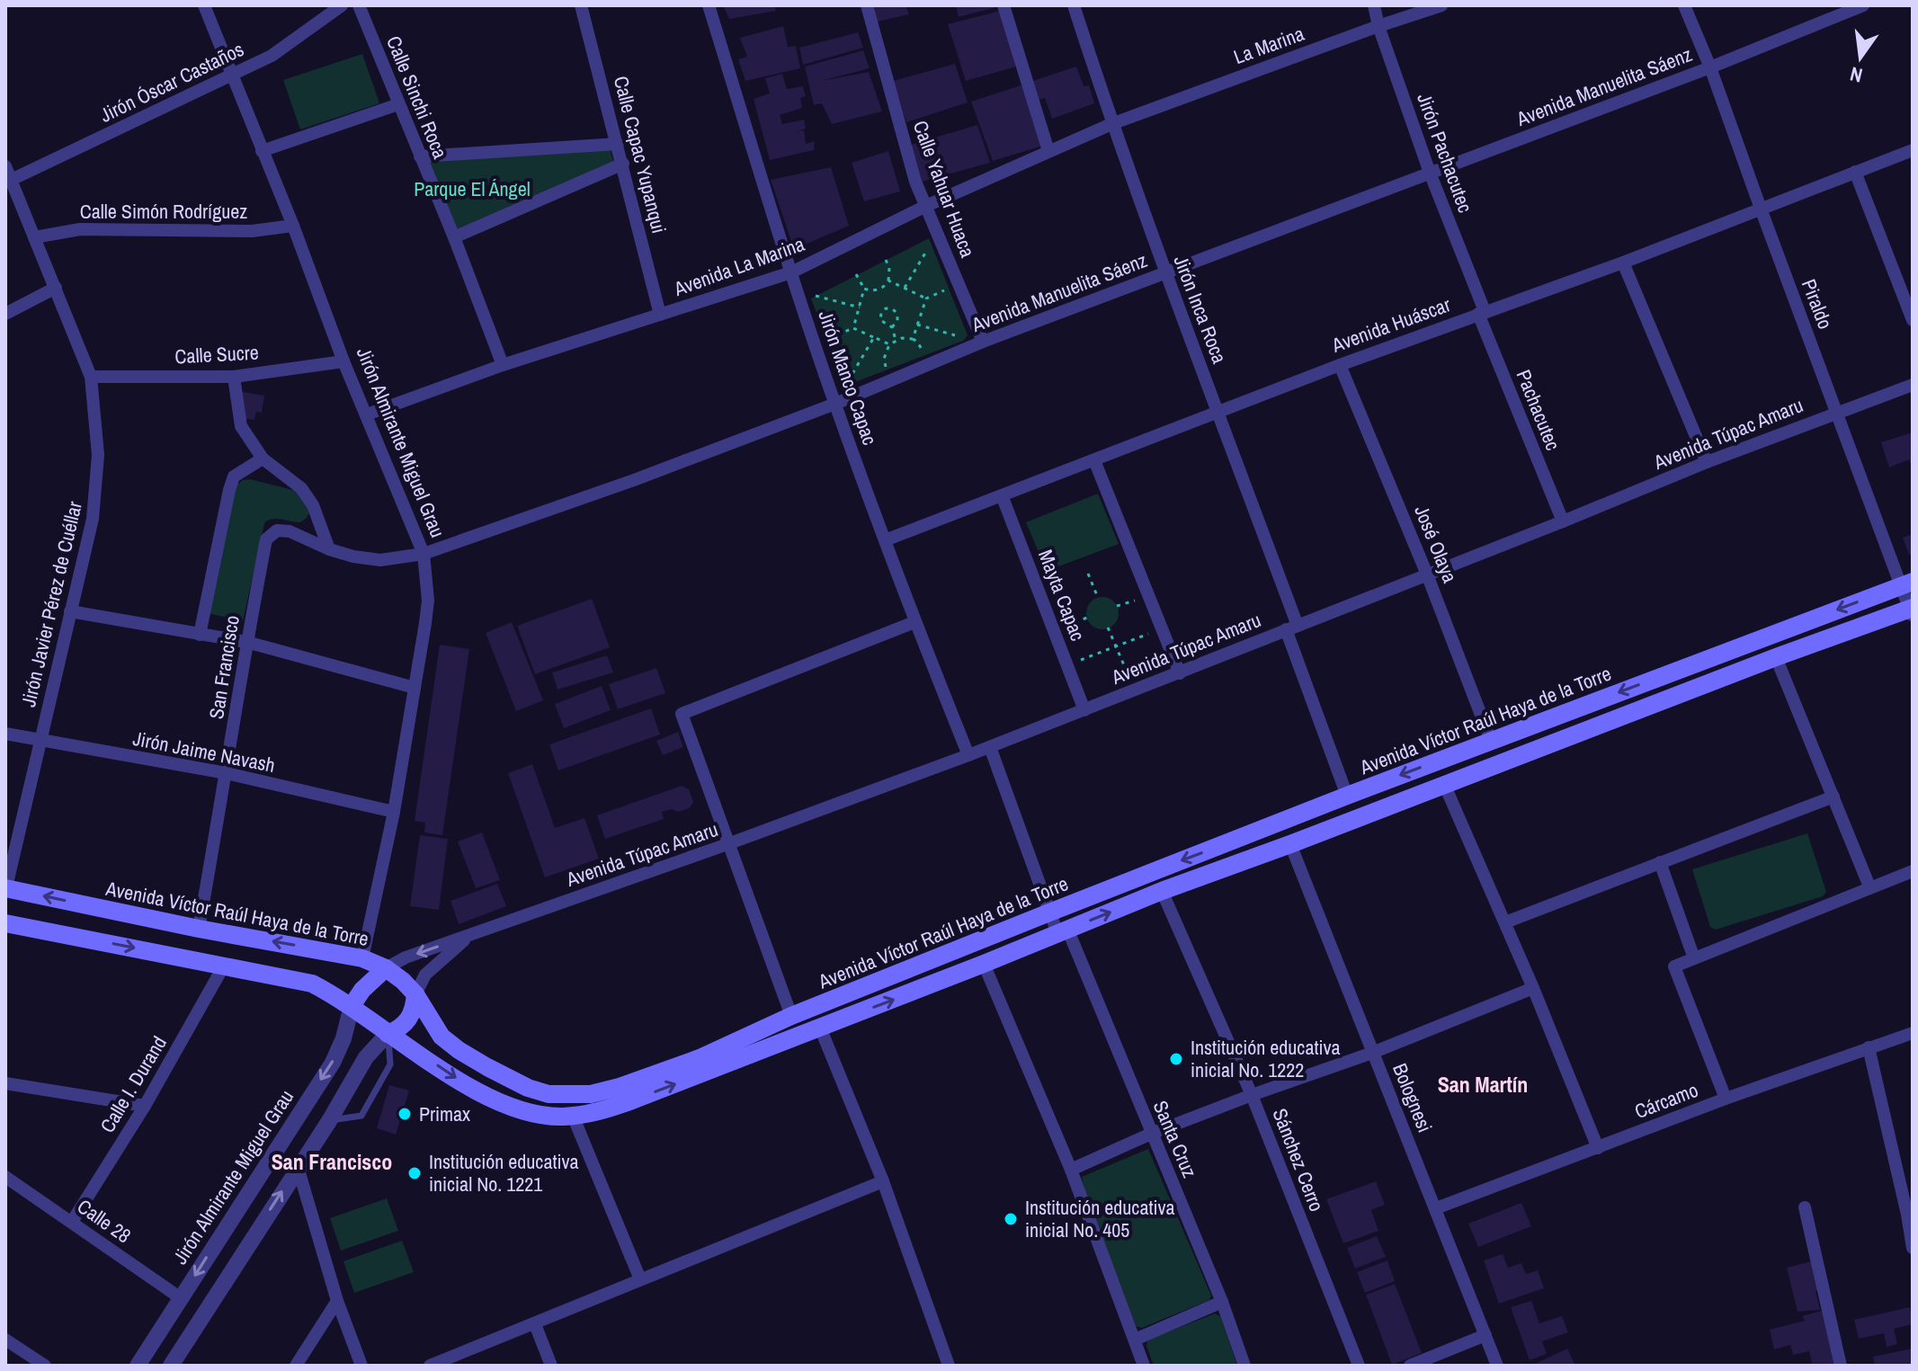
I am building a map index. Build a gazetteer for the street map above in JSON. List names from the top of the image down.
{
  "streets": {
    "main road": ["Avenida Víctor Raúl Haya de la Torre"],
    "street": [
      "La Marina",
      "Jirón Óscar Castaños",
      "Avenida Manuelita Sáenz",
      "Calle Sinchi Roca",
      "Jirón Pachacutec",
      "Calle Capac Yupanqui",
      "Calle Yahuar Huaca",
      "Calle Simón Rodríguez",
      "Avenida La Marina",
      "Piraldo",
      "Jirón Inca Roca",
      "Avenida Huáscar",
      "Calle Sucre",
      "Jirón Manco Capac",
      "Pachacutec",
      "Avenida Túpac Amaru",
      "Jirón Almirante Miguel Grau",
      "José Olaya",
      "Mayta Capac",
      "Jirón Javier Pérez de Cuéllar",
      "San Francisco",
      "Jirón Jaime Navash",
      "Calle I. Durand",
      "Bolognesi",
      "Cárcamo",
      "Santa Cruz",
      "Sánchez Cerro",
      "Calle 28"
    ]
  },
  "crossings": [
    ["La Marina", "Jirón Pachacutec"],
    ["La Marina", "Avenida La Marina"],
    ["La Marina", "Jirón Inca Roca"],
    ["Jirón Óscar Castaños", "Jirón Almirante Miguel Grau"],
    ["Jirón Óscar Castaños", "Jirón Javier Pérez de Cuéllar"],
    ["Avenida Manuelita Sáenz", "Jirón Pachacutec"],
    ["Avenida Manuelita Sáenz", "Calle Yahuar Huaca"],
    ["Avenida Manuelita Sáenz", "Piraldo"],
    ["Avenida Manuelita Sáenz", "Jirón Inca Roca"],
    ["Avenida Manuelita Sáenz", "Jirón Manco Capac"],
    ["Avenida Manuelita Sáenz", "Jirón Almirante Miguel Grau"],
    ["Avenida Manuelita Sáenz", "San Francisco"],
    ["Calle Sinchi Roca", "Avenida La Marina"],
    ["Jirón Pachacutec", "Avenida Huáscar"],
    ["Jirón Pachacutec", "Pachacutec"],
    ["Calle Capac Yupanqui", "Avenida La Marina"],
    ["Calle Yahuar Huaca", "Avenida La Marina"],
    ["Calle Simón Rodríguez", "Jirón Almirante Miguel Grau"],
    ["Calle Simón Rodríguez", "Jirón Javier Pérez de Cuéllar"],
    ["Avenida La Marina", "Jirón Inca Roca"],
    ["Avenida La Marina", "Jirón Manco Capac"],
    ["Avenida La Marina", "Jirón Almirante Miguel Grau"],
    ["Piraldo", "Avenida Huáscar"],
    ["Piraldo", "Avenida Túpac Amaru"],
    ["Piraldo", "Avenida Víctor Raúl Haya de la Torre"],
    ["Jirón Inca Roca", "Avenida Huáscar"],
    ["Jirón Inca Roca", "Avenida Túpac Amaru"],
    ["Jirón Inca Roca", "Avenida Víctor Raúl Haya de la Torre"],
    ["Avenida Huáscar", "Jirón Manco Capac"],
    ["Avenida Huáscar", "Pachacutec"],
    ["Avenida Huáscar", "José Olaya"],
    ["Avenida Huáscar", "Mayta Capac"],
    ["Calle Sucre", "Jirón Almirante Miguel Grau"],
    ["Calle Sucre", "Jirón Javier Pérez de Cuéllar"],
    ["Jirón Manco Capac", "Avenida Túpac Amaru"],
    ["Pachacutec", "Avenida Túpac Amaru"],
    ["Avenida Túpac Amaru", "Jirón Almirante Miguel Grau"],
    ["Avenida Túpac Amaru", "José Olaya"],
    ["Avenida Túpac Amaru", "Mayta Capac"],
    ["Avenida Túpac Amaru", "Avenida Víctor Raúl Haya de la Torre"],
    ["Avenida Túpac Amaru", "Santa Cruz"],
    ["Jirón Almirante Miguel Grau", "Avenida Víctor Raúl Haya de la Torre"],
    ["Jirón Almirante Miguel Grau", "Jirón Jaime Navash"],
    ["Jirón Almirante Miguel Grau", "Calle 28"],
    ["José Olaya", "Avenida Víctor Raúl Haya de la Torre"],
    ["Jirón Javier Pérez de Cuéllar", "Avenida Víctor Raúl Haya de la Torre"],
    ["Jirón Javier Pérez de Cuéllar", "Jirón Jaime Navash"],
    ["San Francisco", "Avenida Víctor Raúl Haya de la Torre"],
    ["San Francisco", "Jirón Jaime Navash"],
    ["Avenida Víctor Raúl Haya de la Torre", "Santa Cruz"],
    ["Calle I. Durand", "Calle 28"],
    ["Bolognesi", "Cárcamo"]
  ],
  "districts": ["San Martín", "San Francisco"],
  "parks": ["Parque El Ángel"],
  "places": [
    "Institución educativa inicial No. 1222",
    "Primax",
    "Institución educativa inicial No. 1221",
    "Institución educativa inicial No. 405"
  ],
  "north": "bottom"
}
